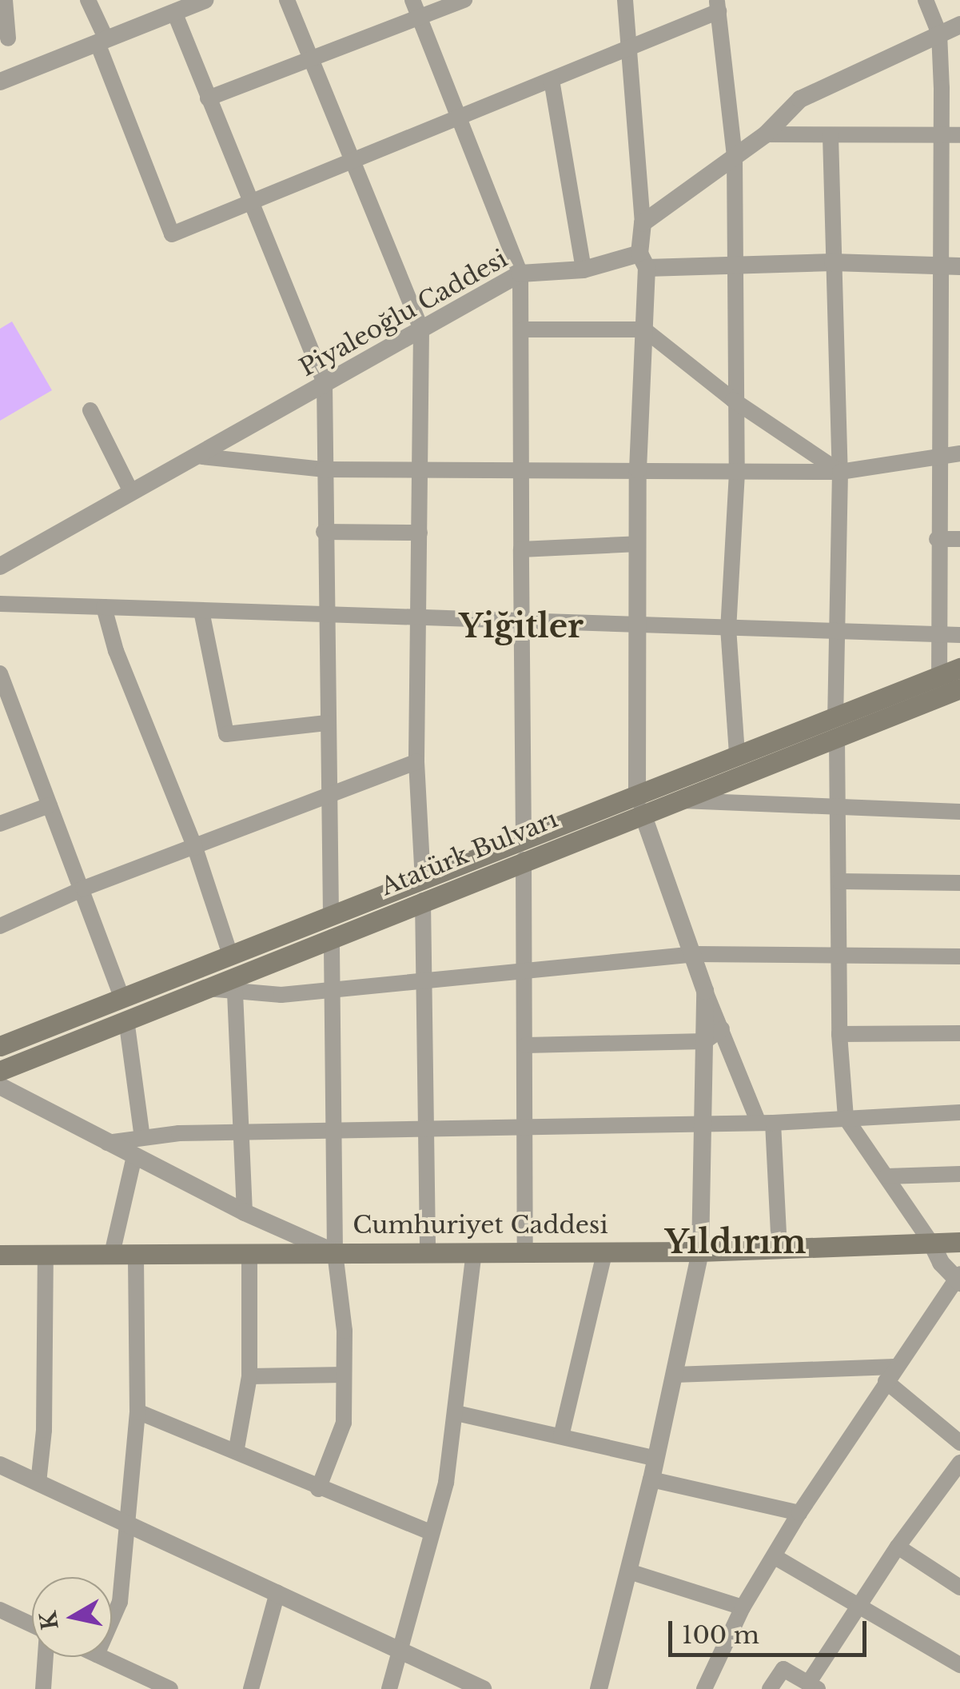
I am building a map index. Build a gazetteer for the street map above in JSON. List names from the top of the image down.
{
  "streets": {
    "main road": ["Atatürk Bulvarı", "Cumhuriyet Caddesi"],
    "street": ["Piyaleoğlu Caddesi"]
  },
  "districts": ["Yiğitler", "Yıldırım"],
  "scale_bar": "100 m",
  "north": "left"
}
